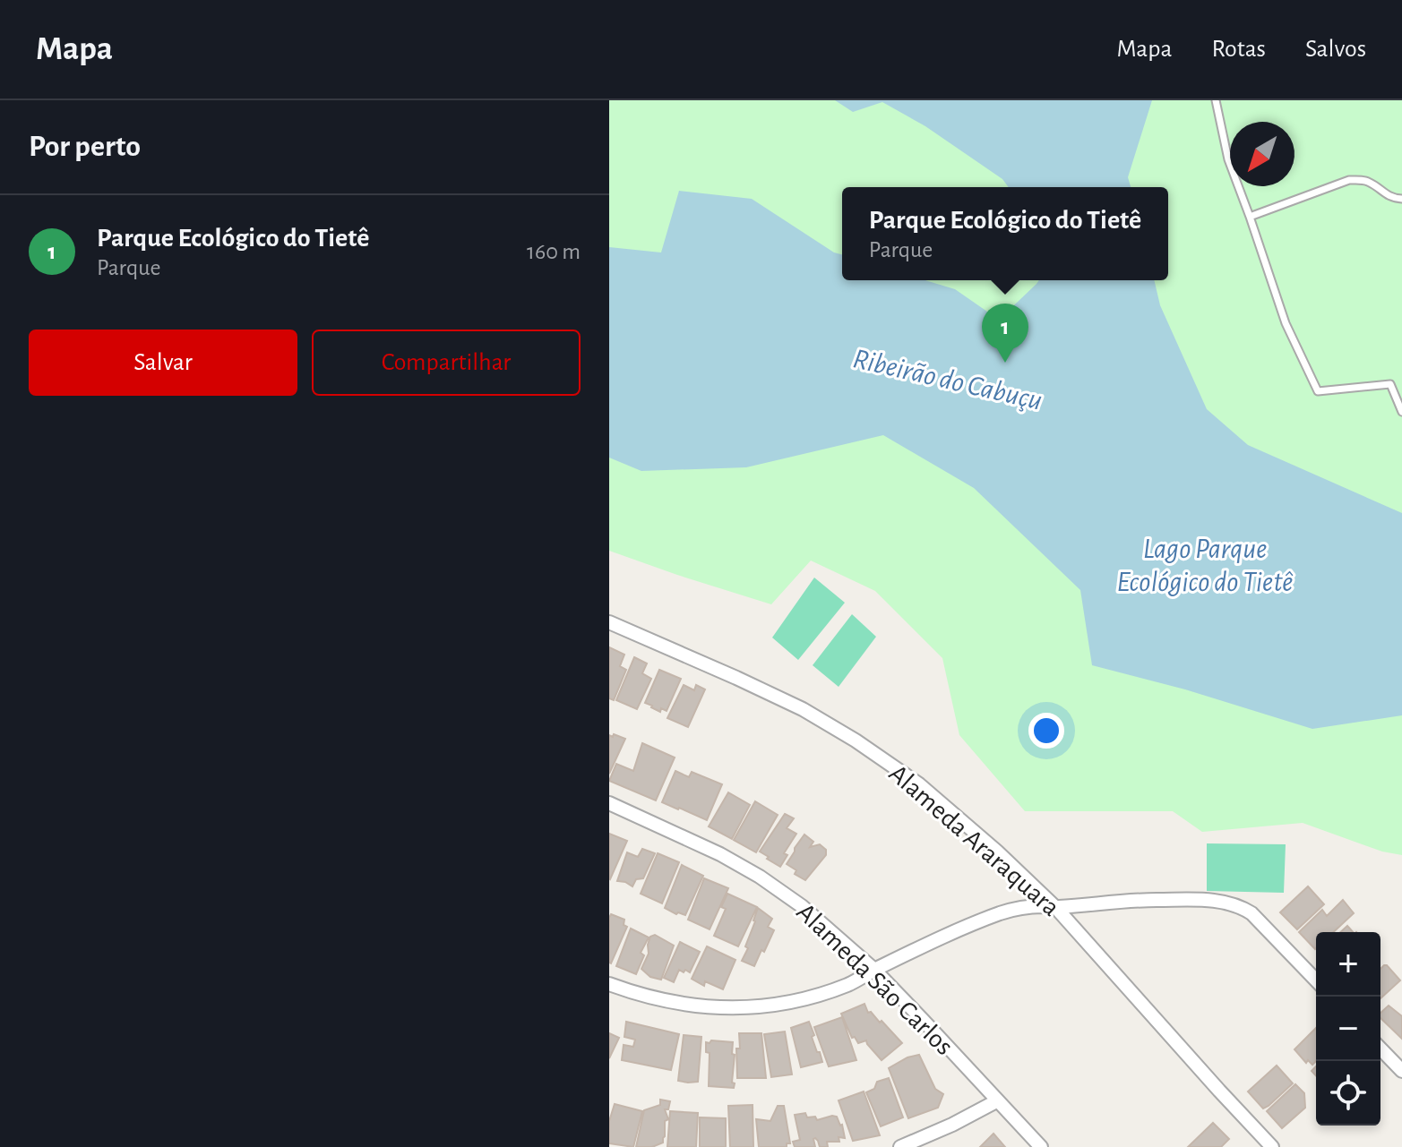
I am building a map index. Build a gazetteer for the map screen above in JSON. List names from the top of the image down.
{
  "streets": {
    "street": ["Alameda Araraquara", "Alameda São Carlos"]
  },
  "water": ["Ribeirão do Cabuçu", "Lago Parque Ecológico do Tietê"],
  "north": "bottom left",
  "page": {
    "header": "Mapa",
    "nav": ["Mapa", "Rotas", "Salvos"],
    "heading": "Por perto",
    "popup": ["Parque Ecológico do Tietê", "Parque"],
    "list": [
      {
        "mark": "1",
        "name": "Parque Ecológico do Tietê",
        "note": "Parque",
        "value": "160 m"
      }
    ],
    "pins": "1",
    "buttons": ["Salvar", "Compartilhar"],
    "map_buttons": ["+", "−"]
  }
}
